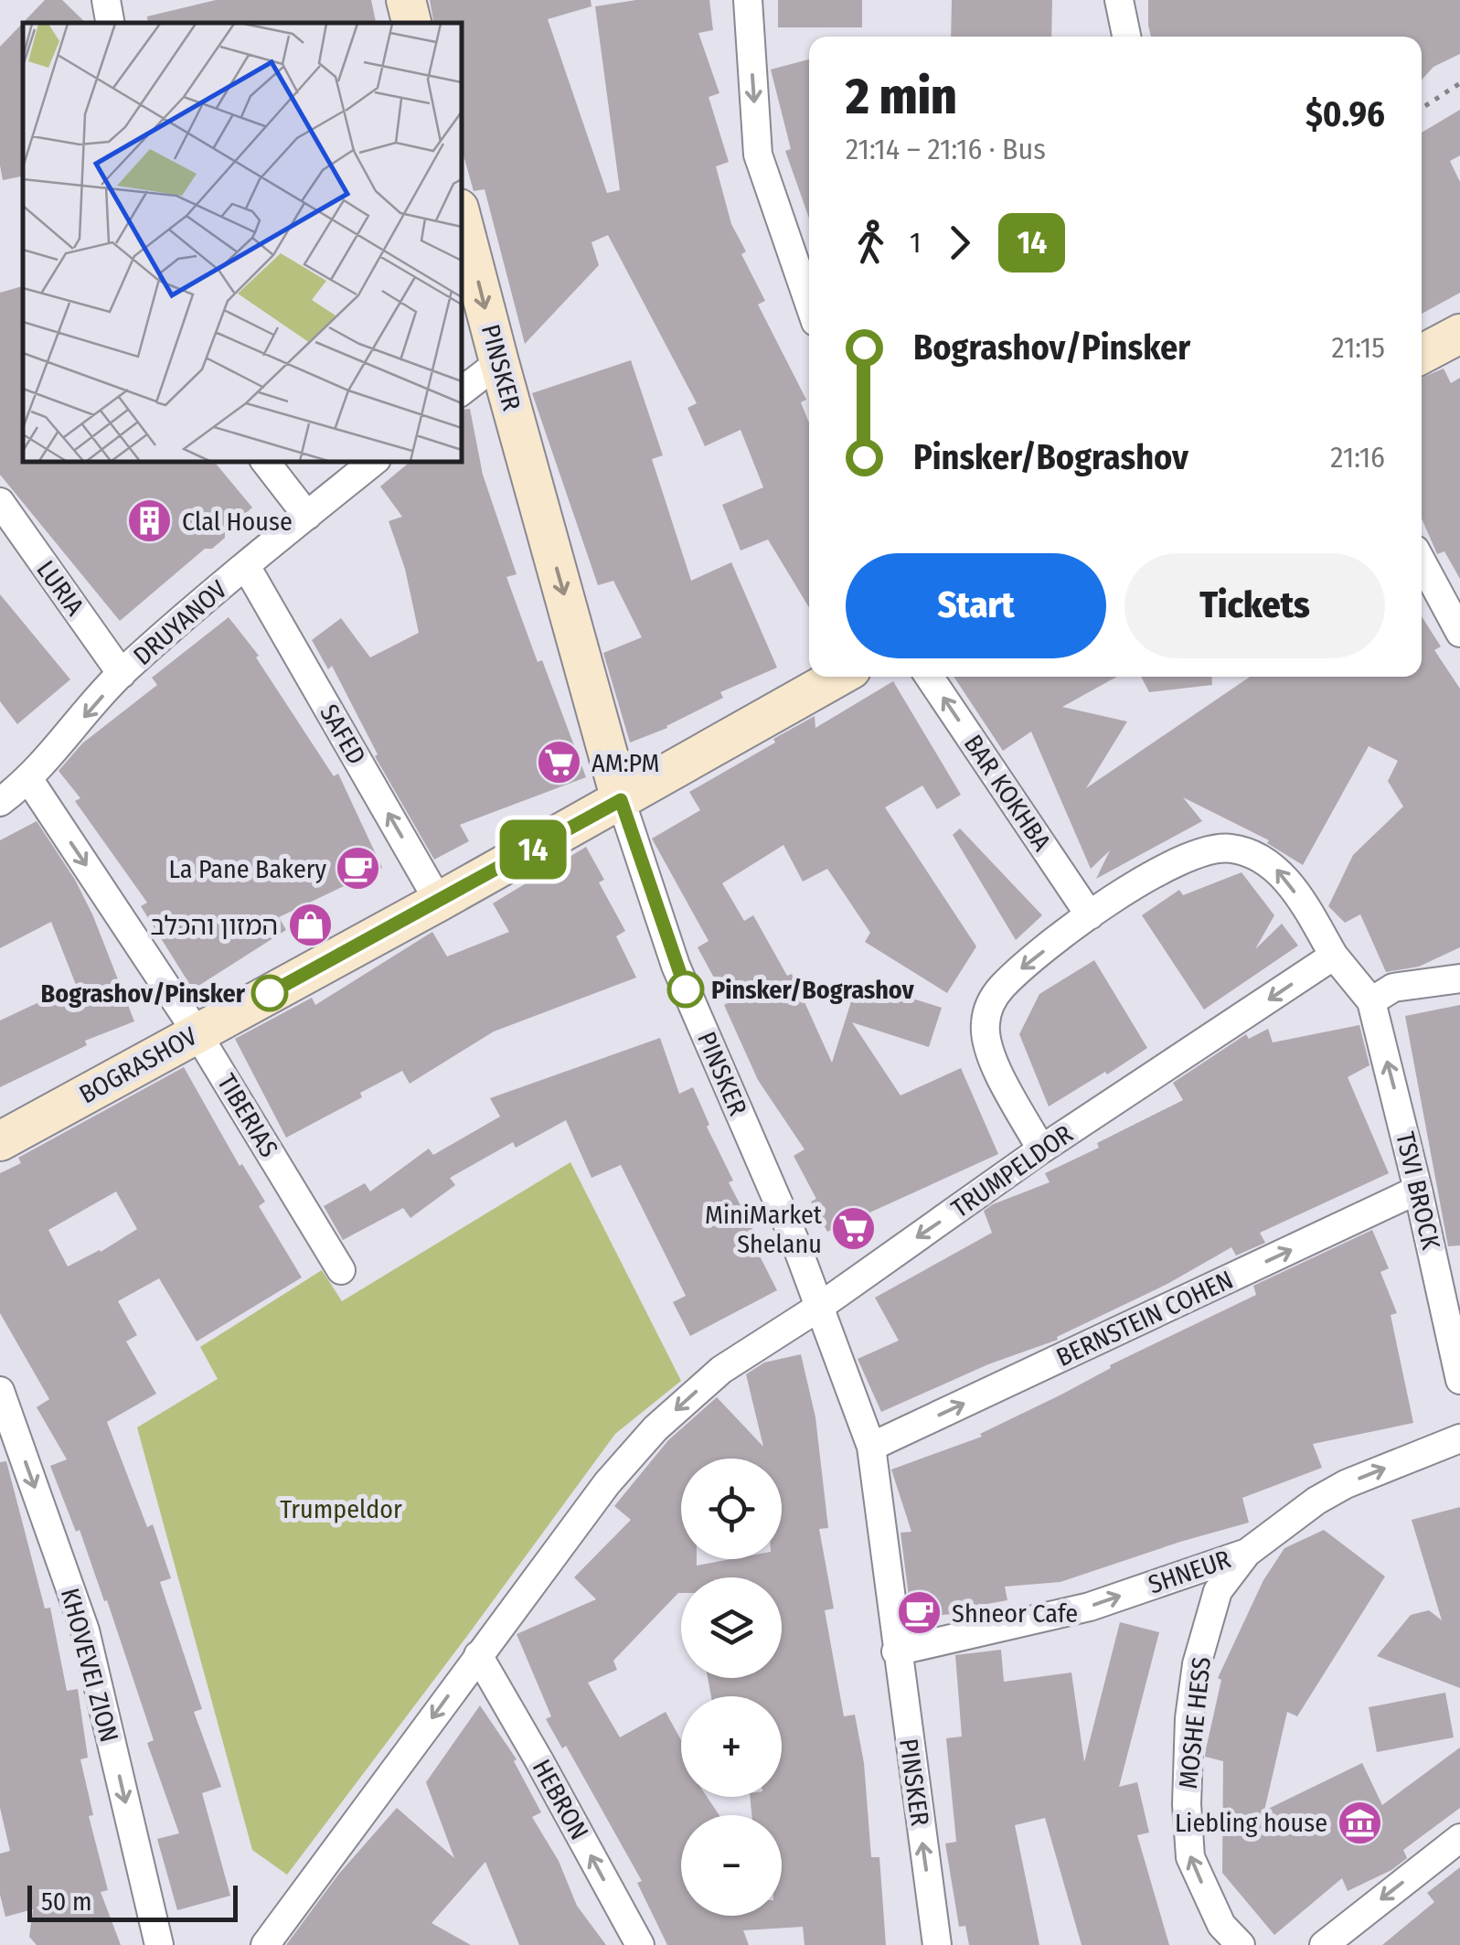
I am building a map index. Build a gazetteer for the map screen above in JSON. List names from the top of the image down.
{
  "streets": {
    "street": [
      "PINSKER",
      "LURIA",
      "DRUYANOV",
      "SAFED",
      "BAR KOKHBA",
      "BOGRASHOV",
      "TIBERIAS",
      "TRUMPELDOR",
      "TSVI BROCK",
      "BERNSTEIN COHEN",
      "SHNEUR",
      "KHOVEVEI ZION",
      "MOSHE HESS",
      "HEBRON"
    ]
  },
  "crossings": [
    ["PINSKER", "BOGRASHOV"],
    ["PINSKER", "TRUMPELDOR"],
    ["PINSKER", "BERNSTEIN COHEN"],
    ["PINSKER", "SHNEUR"],
    ["LURIA", "DRUYANOV"],
    ["DRUYANOV", "SAFED"],
    ["DRUYANOV", "TIBERIAS"],
    ["SAFED", "BOGRASHOV"],
    ["BOGRASHOV", "TIBERIAS"],
    ["TRUMPELDOR", "HEBRON"],
    ["TSVI BROCK", "BERNSTEIN COHEN"],
    ["SHNEUR", "MOSHE HESS"]
  ],
  "one_way": [
    "SAFED",
    "BAR KOKHBA",
    "TIBERIAS",
    "TRUMPELDOR",
    "TSVI BROCK",
    "BERNSTEIN COHEN",
    "SHNEUR",
    "KHOVEVEI ZION",
    "MOSHE HESS",
    "HEBRON"
  ],
  "parks": ["Trumpeldor"],
  "places": {
    "building": ["Clal House"],
    "supermarket": ["AM:PM", "MiniMarket Shelanu"],
    "cafe": ["La Pane Bakery", "Shneor Cafe"],
    "shop": ["המזון והכלב"],
    "other": ["Pinsker/Bograshov", "Bograshov/Pinsker"],
    "museum": ["Liebling house"]
  },
  "lines": ["bus line 14"],
  "scale_bar": "50 m",
  "page": {
    "on_map": "14",
    "heading": ["2 min", "21:14 – 21:16 · Bus", "$0.96"],
    "legs": ["1", "14"],
    "list": [
      {
        "name": "Bograshov/Pinsker",
        "value": "21:15"
      },
      {
        "name": "Pinsker/Bograshov",
        "value": "21:16"
      }
    ],
    "buttons": ["Start", "Tickets"],
    "map_buttons": ["+", "−"],
    "scale": "50 m"
  }
}
